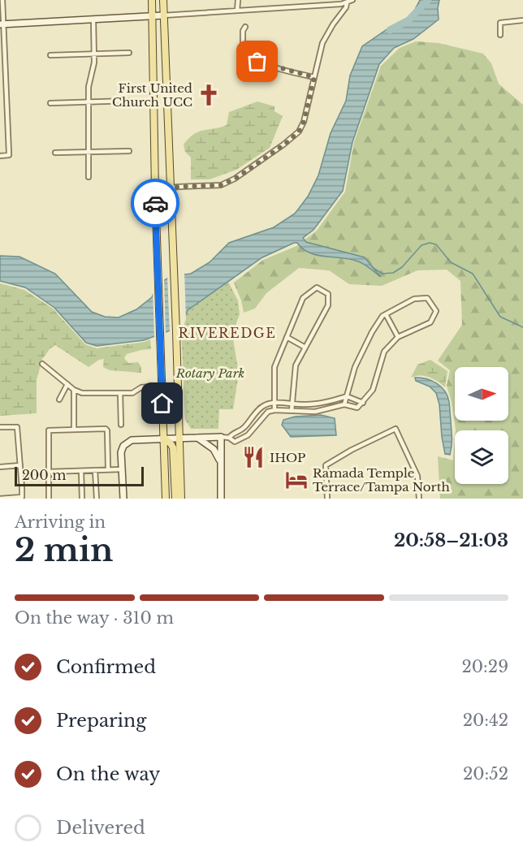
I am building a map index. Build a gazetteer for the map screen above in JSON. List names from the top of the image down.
{
  "districts": ["RIVEREDGE"],
  "parks": ["Rotary Park"],
  "places": {
    "church": ["First United Church UCC"],
    "restaurant": ["IHOP"],
    "hotel": ["Ramada Temple Terrace/Tampa North"]
  },
  "scale_bar": "200 m",
  "north": "right",
  "page": {
    "scale": "200 m",
    "heading": ["2 min", "Arriving in", "20:58–21:03"],
    "bar": "On the way · 310 m",
    "list": [
      ["Confirmed", "20:29"],
      ["Preparing", "20:42"],
      ["On the way", "20:52"],
      "Delivered"
    ]
  }
}
